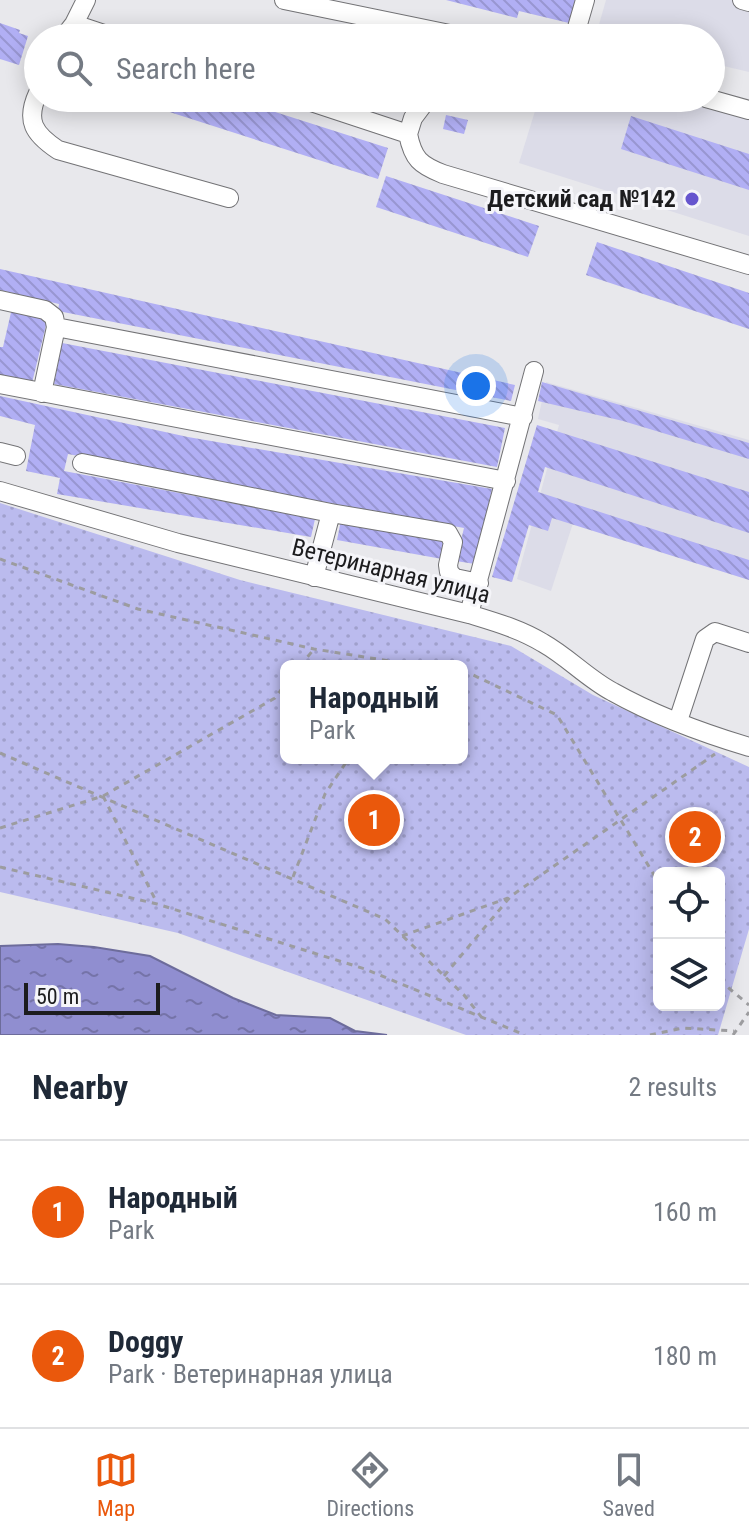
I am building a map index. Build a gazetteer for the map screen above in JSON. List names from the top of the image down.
{
  "streets": {
    "street": ["Ветеринарная улица"]
  },
  "places": ["Детский сад №142"],
  "scale_bar": "50 m",
  "page": {
    "search": "Search here",
    "popup": ["Народный", "Park"],
    "pins": ["1", "2"],
    "scale": "50 m",
    "heading": ["Nearby", "2 results"],
    "list": [
      {
        "mark": "1",
        "name": "Народный",
        "note": "Park",
        "value": "160 m"
      },
      {
        "mark": "2",
        "name": "Doggy",
        "note": "Park · Ветеринарная улица",
        "value": "180 m"
      }
    ],
    "nav": ["Map", "Directions", "Saved"]
  }
}
